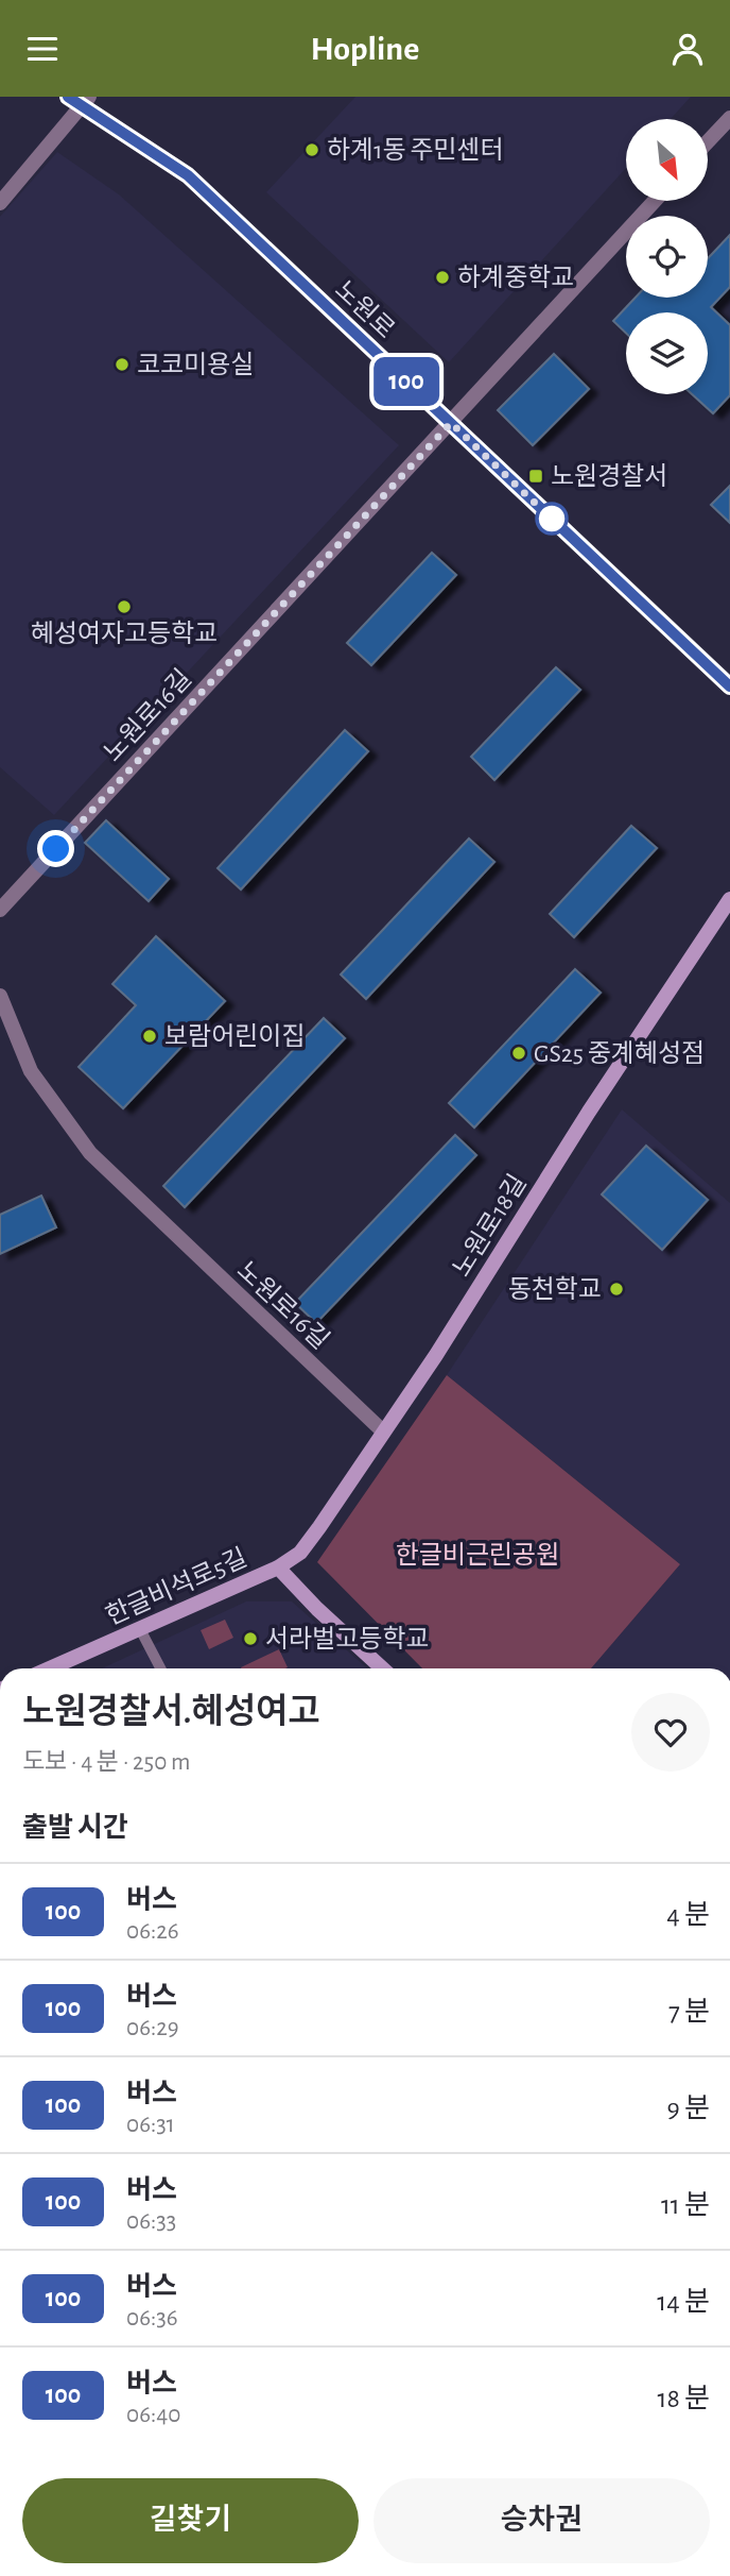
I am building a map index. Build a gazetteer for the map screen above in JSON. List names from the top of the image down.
{
  "streets": {
    "street": [
      "노원로",
      "노원로16길",
      "노원로18길",
      "한글비석로5길"
    ]
  },
  "crossings": [
    ["노원로", "노원로16길"],
    ["노원로16길", "노원로18길"],
    ["노원로18길", "한글비석로5길"]
  ],
  "parks": ["한글비근린공원"],
  "places": {
    "other": [
      "하계1동 주민센터",
      "하계중학교",
      "코코미용실",
      "혜성여자고등학교",
      "보람어린이집",
      "GS25 중계혜성점",
      "동천학교",
      "서라벌고등학교"
    ],
    "transit": ["노원경찰서"]
  },
  "lines": ["bus line 100"],
  "north": "bottom right",
  "page": {
    "header": "Hopline",
    "on_map": "100",
    "heading": [
      ["노원경찰서.혜성여고", "도보 · 4 분 · 250 m"],
      "출발 시간"
    ],
    "list": [
      {
        "mark": "100",
        "name": "버스",
        "note": "06:26",
        "value": "4 분"
      },
      {
        "mark": "100",
        "name": "버스",
        "note": "06:29",
        "value": "7 분"
      },
      {
        "mark": "100",
        "name": "버스",
        "note": "06:31",
        "value": "9 분"
      },
      {
        "mark": "100",
        "name": "버스",
        "note": "06:33",
        "value": "11 분"
      },
      {
        "mark": "100",
        "name": "버스",
        "note": "06:36",
        "value": "14 분"
      },
      {
        "mark": "100",
        "name": "버스",
        "note": "06:40",
        "value": "18 분"
      }
    ],
    "buttons": ["길찾기", "승차권"]
  }
}
